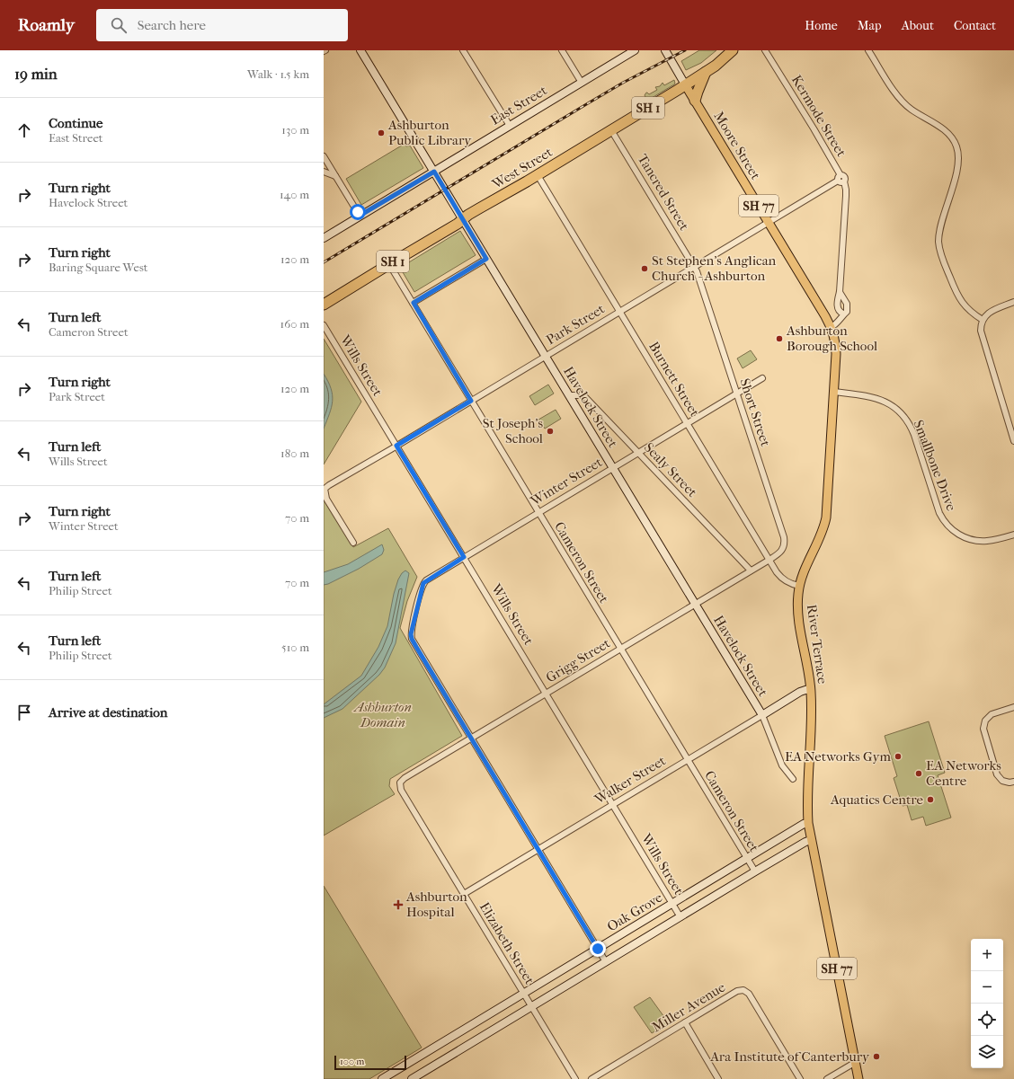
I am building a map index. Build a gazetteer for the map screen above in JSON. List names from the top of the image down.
{
  "streets": {
    "highway": ["SH 1", "West Street"],
    "main road": ["Moore Street", "SH 77", "River Terrace"],
    "street": [
      "East Street",
      "Kermode Street",
      "Tancred Street",
      "Park Street",
      "Wills Street",
      "Burnett Street",
      "Havelock Street",
      "Short Street",
      "Smallbone Drive",
      "Sealy Street",
      "Winter Street",
      "Cameron Street",
      "Grigg Street",
      "Walker Street",
      "Oak Grove",
      "Elizabeth Street",
      "Miller Avenue"
    ]
  },
  "crossings": [
    ["East Street", "Havelock Street"],
    ["Kermode Street", "Park Street"],
    ["Moore Street", "West Street"],
    ["Moore Street", "Park Street"],
    ["Moore Street", "River Terrace"],
    ["West Street", "Tancred Street"],
    ["West Street", "Burnett Street"],
    ["West Street", "Havelock Street"],
    ["West Street", "Cameron Street"],
    ["Tancred Street", "Park Street"],
    ["Tancred Street", "Short Street"],
    ["SH 77", "River Terrace"],
    ["SH 77", "Oak Grove"],
    ["Park Street", "Wills Street"],
    ["Park Street", "Burnett Street"],
    ["Park Street", "Havelock Street"],
    ["Park Street", "Short Street"],
    ["Park Street", "Cameron Street"],
    ["Wills Street", "Winter Street"],
    ["Wills Street", "Grigg Street"],
    ["Wills Street", "Walker Street"],
    ["Wills Street", "Oak Grove"],
    ["Burnett Street", "Short Street"],
    ["Burnett Street", "Winter Street"],
    ["Burnett Street", "River Terrace"],
    ["Burnett Street", "Grigg Street"],
    ["Havelock Street", "Sealy Street"],
    ["Havelock Street", "Winter Street"],
    ["Havelock Street", "Grigg Street"],
    ["Havelock Street", "Walker Street"],
    ["Short Street", "Winter Street"],
    ["Short Street", "Grigg Street"],
    ["Smallbone Drive", "River Terrace"],
    ["Sealy Street", "Winter Street"],
    ["Sealy Street", "Grigg Street"],
    ["Winter Street", "Cameron Street"],
    ["Winter Street", "Grigg Street"],
    ["Cameron Street", "Grigg Street"],
    ["Cameron Street", "Walker Street"],
    ["Cameron Street", "Oak Grove"],
    ["River Terrace", "Walker Street"],
    ["River Terrace", "Oak Grove"],
    ["Grigg Street", "Elizabeth Street"],
    ["Walker Street", "Elizabeth Street"],
    ["Oak Grove", "Elizabeth Street"]
  ],
  "parks": ["Ashburton Domain"],
  "places": {
    "other": [
      "Ashburton Public Library",
      "St Stephen's Anglican Church - Ashburton",
      "Ashburton Borough School",
      "St Joseph's School",
      "EA Networks Gym",
      "EA Networks Centre",
      "Aquatics Centre",
      "Ara Institute of Canterbury"
    ],
    "health": ["Ashburton Hospital"]
  },
  "scale_bar": "100 m",
  "page": {
    "header": "Roamly",
    "search": "Search here",
    "nav": [
      "Home",
      "Map",
      "About",
      "Contact"
    ],
    "heading": ["19 min", "Walk · 1.5 km"],
    "list": [
      ["Continue", "East Street", "130 m"],
      ["Turn right", "Havelock Street", "140 m"],
      ["Turn right", "Baring Square West", "120 m"],
      ["Turn left", "Cameron Street", "160 m"],
      ["Turn right", "Park Street", "120 m"],
      ["Turn left", "Wills Street", "180 m"],
      ["Turn right", "Winter Street", "70 m"],
      ["Turn left", "Philip Street", "70 m"],
      ["Turn left", "Philip Street", "510 m"],
      "Arrive at destination"
    ],
    "map_buttons": ["+", "−"],
    "scale": "100 m"
  }
}
